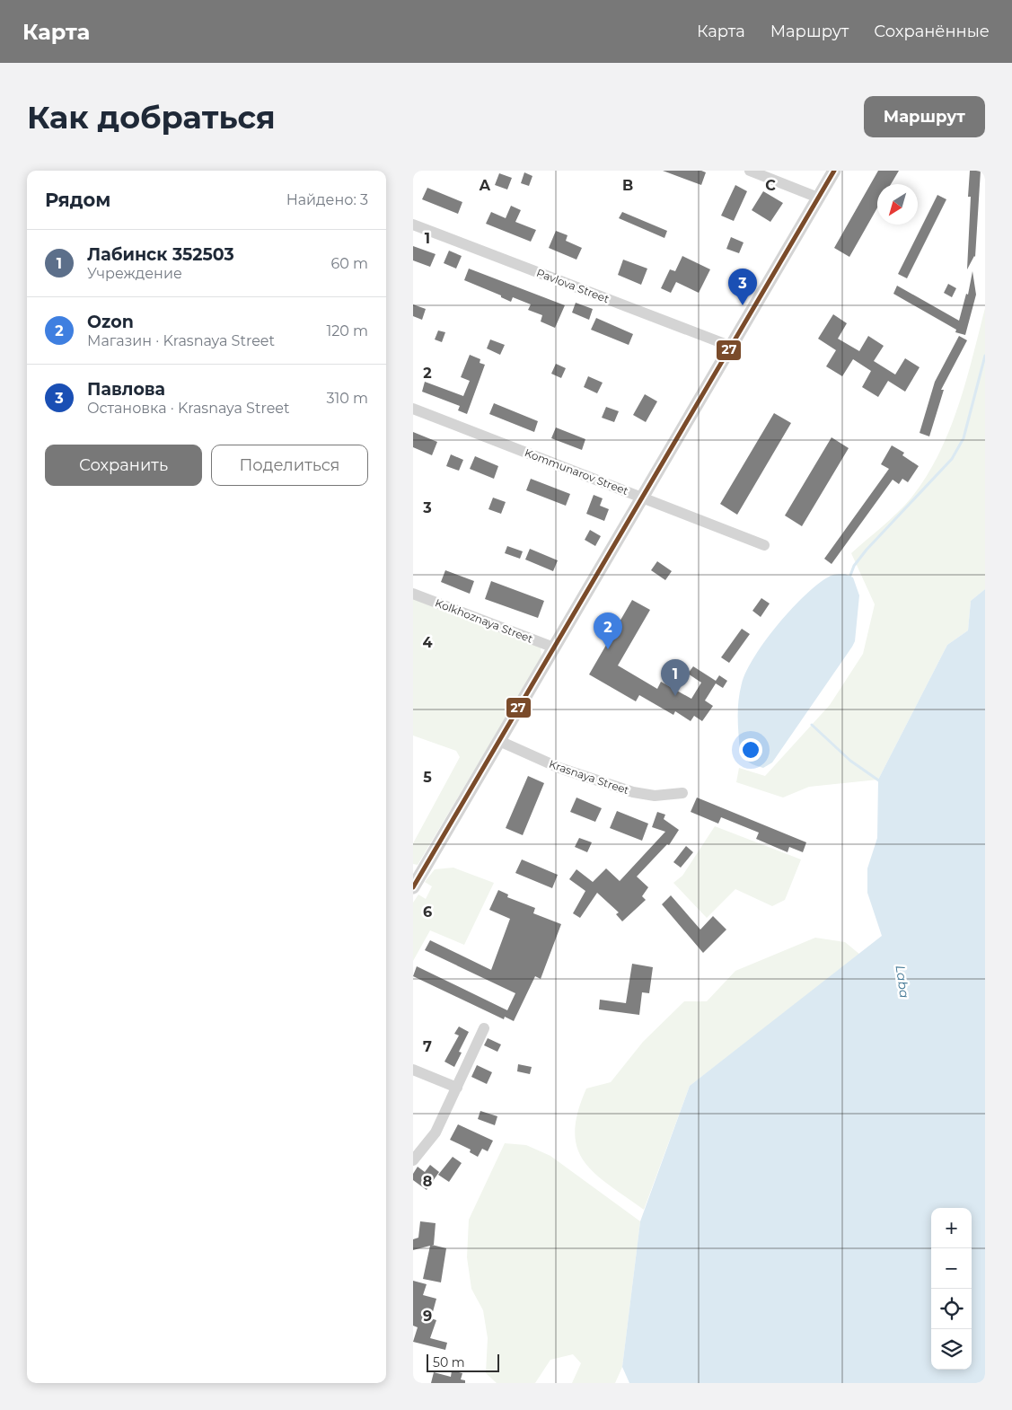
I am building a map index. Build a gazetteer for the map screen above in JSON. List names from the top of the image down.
{
  "streets": {
    "street": [
      "Pavlova Street",
      "Kommunarov Street",
      "Kolkhoznaya Street",
      "Krasnaya Street"
    ]
  },
  "water": ["Laba"],
  "lines": ["transit line 27"],
  "scale_bar": "50 m",
  "north": "bottom left",
  "page": {
    "header": "Карта",
    "nav": ["Карта", "Маршрут", "Сохранённые"],
    "buttons": [
      "Маршрут",
      ["Сохранить", "Поделиться"]
    ],
    "title": "Как добраться",
    "heading": ["Рядом", "Найдено: 3"],
    "list": [
      {
        "mark": "1",
        "name": "Лабинск 352503",
        "note": "Учреждение",
        "value": "60 m"
      },
      {
        "mark": "2",
        "name": "Ozon",
        "note": "Магазин · Krasnaya Street",
        "value": "120 m"
      },
      {
        "mark": "3",
        "name": "Павлова",
        "note": "Остановка · Krasnaya Street",
        "value": "310 m"
      }
    ],
    "pins": ["3", "2", "1"],
    "map_buttons": ["+", "−"],
    "scale": "50 m"
  },
  "grid": {
    "columns": ["A", "B", "C"],
    "rows": [
      "1",
      "2",
      "3",
      "4",
      "5",
      "6",
      "7",
      "8",
      "9"
    ]
  }
}
